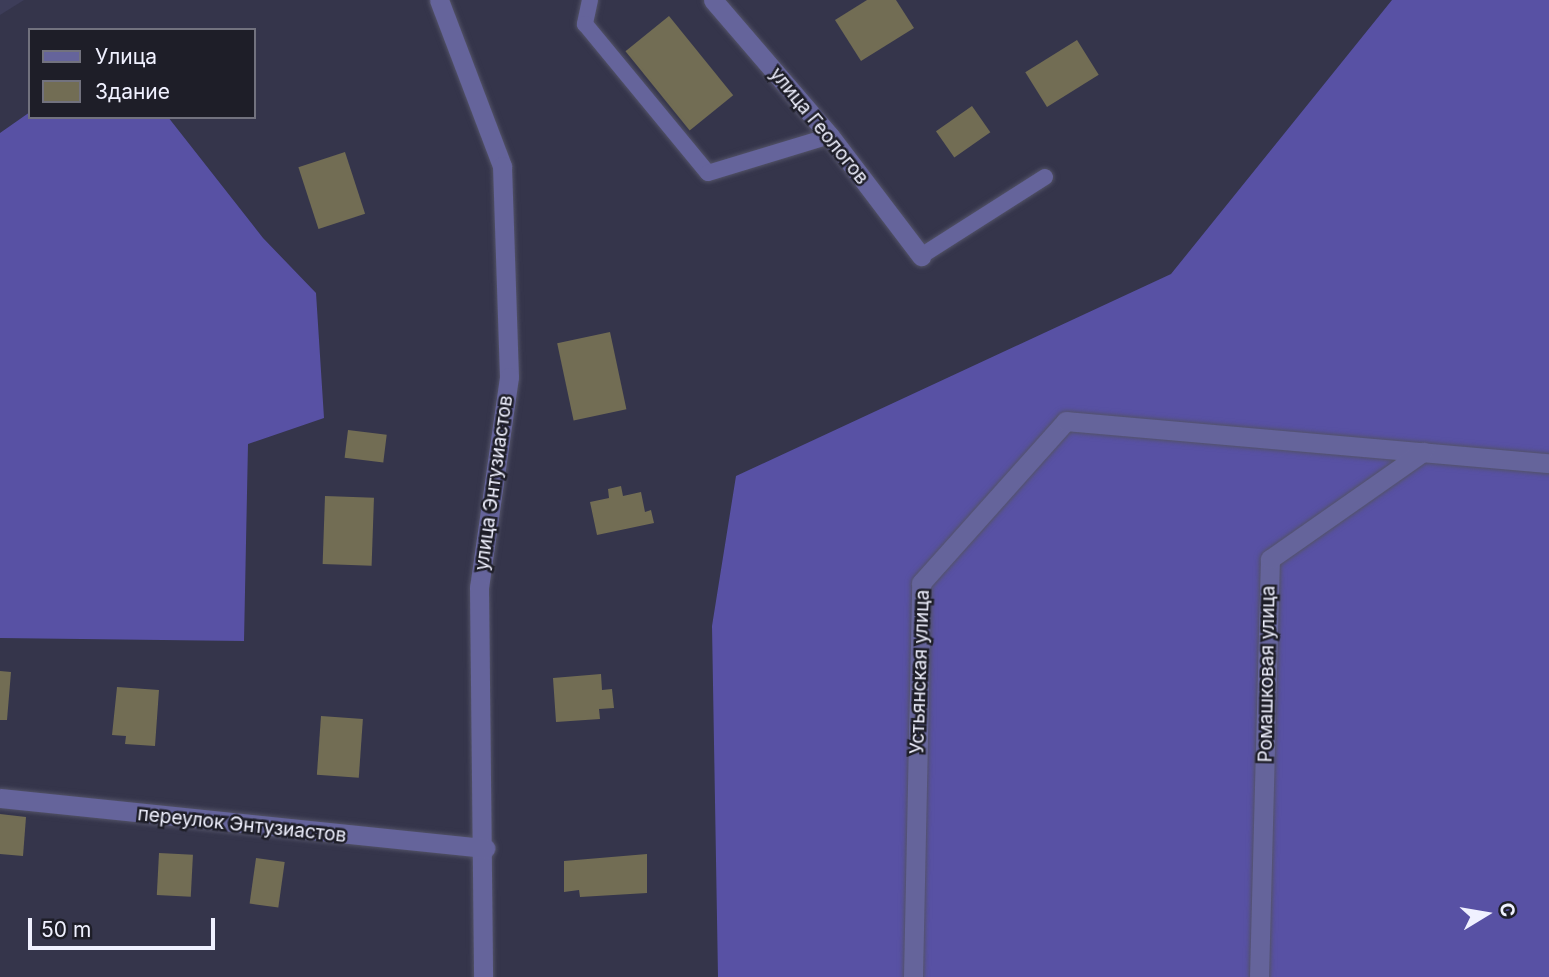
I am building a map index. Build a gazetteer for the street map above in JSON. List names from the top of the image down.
{
  "streets": {
    "street": [
      "улица Геологов",
      "улица Энтузиастов",
      "Устьянская улица",
      "Ромашковая улица",
      "переулок Энтузиастов"
    ]
  },
  "crossings": [
    ["улица Энтузиастов", "переулок Энтузиастов"],
    ["Устьянская улица", "Ромашковая улица"]
  ],
  "legend": ["Улица", "Здание"],
  "scale_bar": "50 m",
  "north": "right"
}
